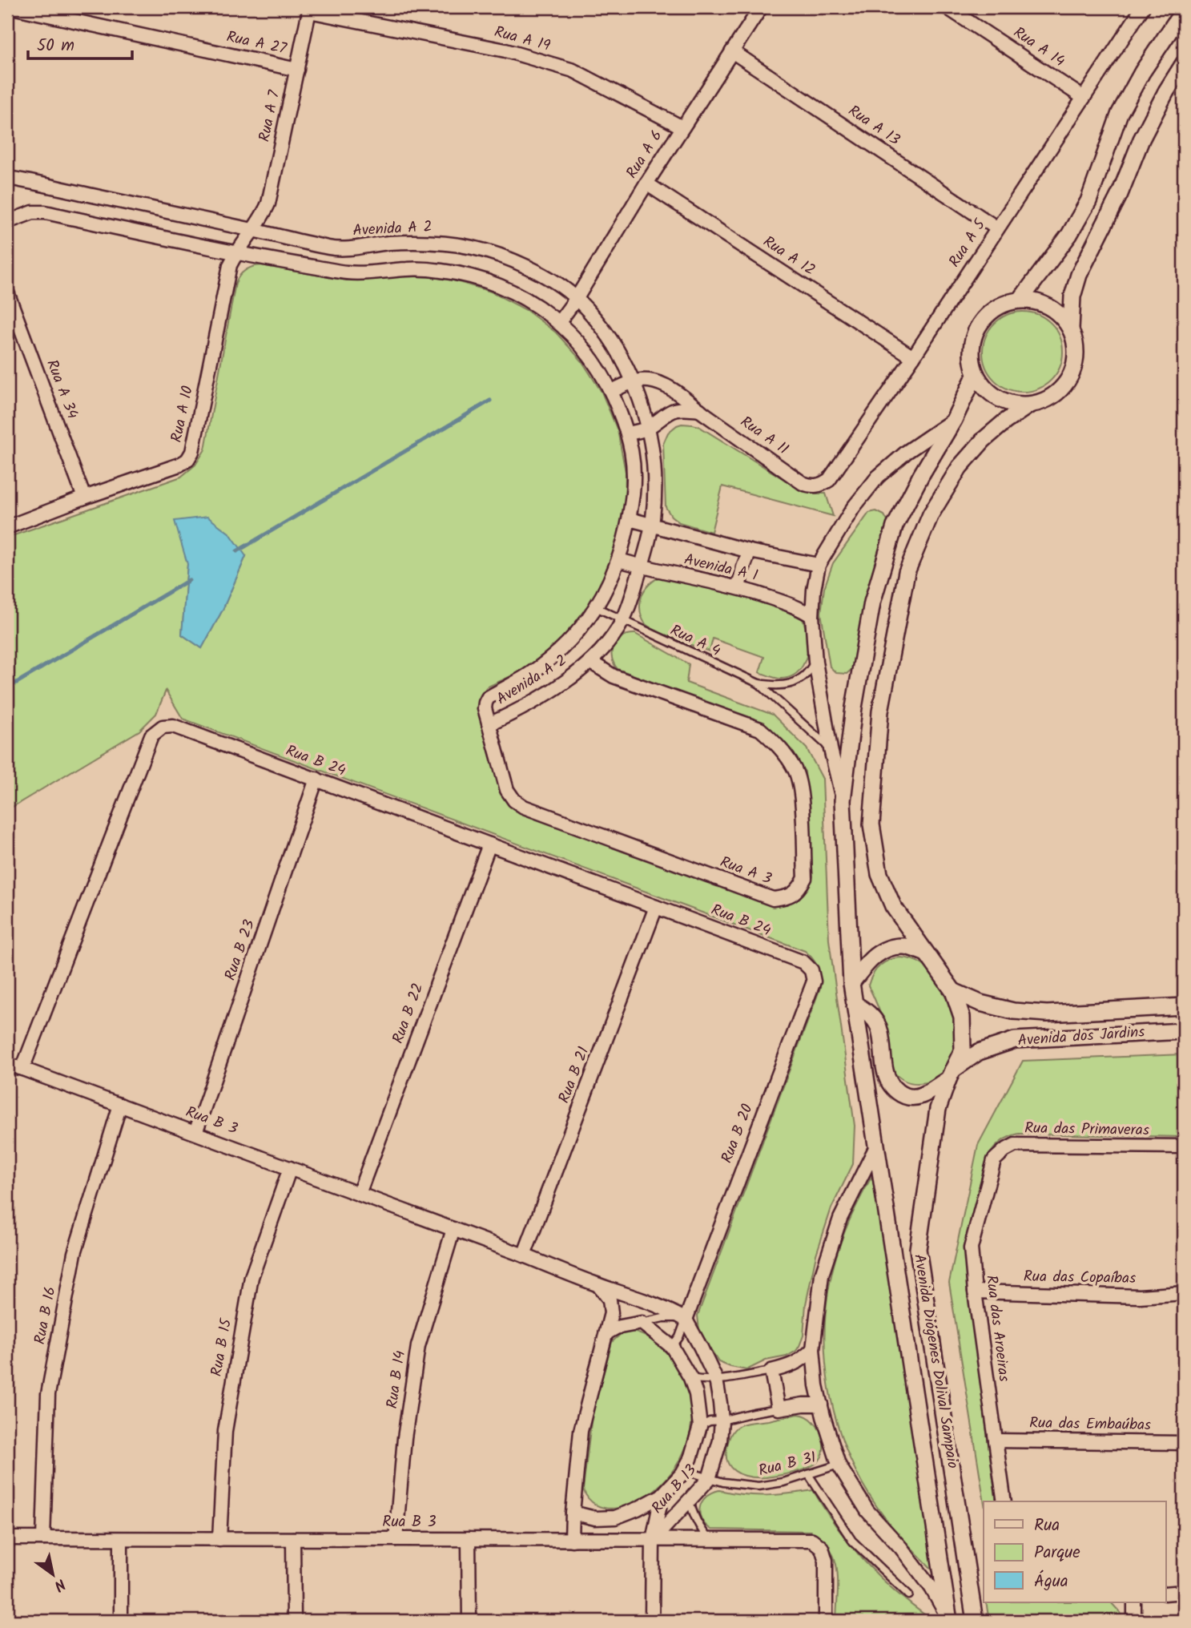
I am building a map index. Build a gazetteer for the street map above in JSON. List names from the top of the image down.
{
  "streets": {
    "street": [
      "Rua A 19",
      "Rua A 27",
      "Rua A 14",
      "Rua A 7",
      "Rua A 13",
      "Rua A 6",
      "Avenida A 2",
      "Rua A 5",
      "Rua A 12",
      "Rua A 34",
      "Rua A 10",
      "Rua A 11",
      "Avenida A 1",
      "Rua B 24",
      "Rua A 3",
      "Rua B 23",
      "Rua B 22",
      "Avenida dos Jardins",
      "Rua B 21",
      "Rua B 3",
      "Rua das Primaveras",
      "Rua B 20",
      "Rua das Copaíbas",
      "Rua B 16",
      "Rua das Aroeiras",
      "Rua B 15",
      "Avenida Diógenes Dolival Sampaio",
      "Rua B 14",
      "Rua das Embaúbas",
      "Rua B 13"
    ],
    "lane": ["Rua A 4", "Rua B 31"]
  },
  "crossings": [
    ["Rua A 19", "Rua A 7"],
    ["Rua A 19", "Rua A 6"],
    ["Rua A 27", "Rua A 7"],
    ["Rua A 14", "Rua A 5"],
    ["Rua A 7", "Avenida A 2"],
    ["Rua A 7", "Rua A 10"],
    ["Rua A 13", "Rua A 6"],
    ["Rua A 13", "Rua A 5"],
    ["Rua A 6", "Avenida A 2"],
    ["Rua A 6", "Rua A 12"],
    ["Avenida A 2", "Rua A 10"],
    ["Avenida A 2", "Rua A 11"],
    ["Avenida A 2", "Avenida A 1"],
    ["Avenida A 2", "Rua A 4"],
    ["Avenida A 2", "Rua A 3"],
    ["Rua A 5", "Rua A 12"],
    ["Rua A 5", "Rua A 11"],
    ["Rua A 34", "Rua A 10"],
    ["Rua B 24", "Rua B 23"],
    ["Rua B 24", "Rua B 22"],
    ["Rua B 24", "Rua B 21"],
    ["Rua B 24", "Rua B 3"],
    ["Rua B 24", "Rua B 20"],
    ["Rua B 23", "Rua B 3"],
    ["Rua B 22", "Rua B 3"],
    ["Avenida dos Jardins", "Avenida Diógenes Dolival Sampaio"],
    ["Rua B 21", "Rua B 3"],
    ["Rua B 3", "Rua B 20"],
    ["Rua B 3", "Rua B 16"],
    ["Rua B 3", "Rua B 15"],
    ["Rua B 3", "Rua B 14"],
    ["Rua B 3", "Rua B 13"],
    ["Rua das Primaveras", "Rua das Aroeiras"],
    ["Rua B 20", "Rua B 13"],
    ["Rua das Copaíbas", "Rua das Aroeiras"],
    ["Rua das Aroeiras", "Rua das Embaúbas"],
    ["Avenida Diógenes Dolival Sampaio", "Rua B 31"],
    ["Rua B 31", "Rua B 13"]
  ],
  "legend": ["Rua", "Parque", "Água"],
  "scale_bar": "50 m",
  "north": "bottom right"
}
